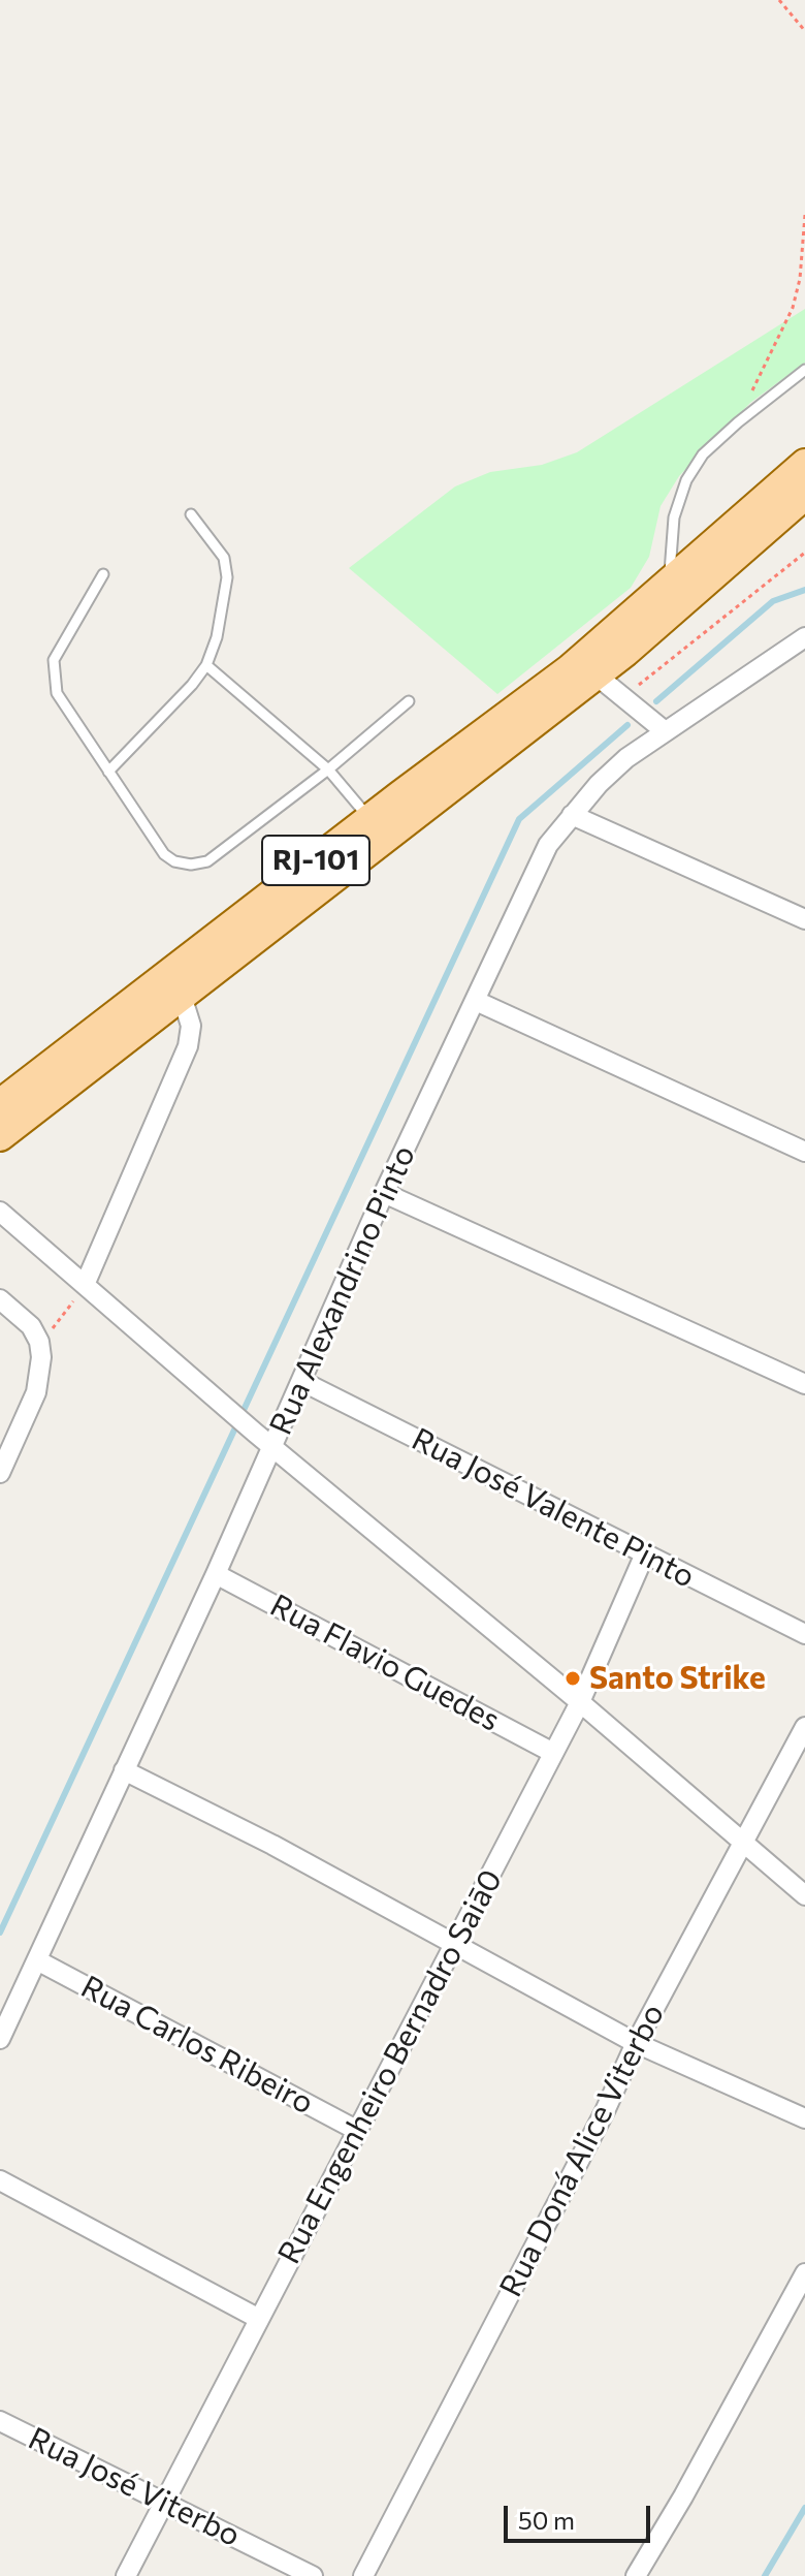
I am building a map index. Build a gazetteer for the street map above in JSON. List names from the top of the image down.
{
  "streets": {
    "main road": ["RJ-101"],
    "street": [
      "Rua Alexandrino Pinto",
      "Rua José Valente Pinto",
      "Rua Flavio Guedes",
      "Rua Carlos Ribeiro",
      "Rua Engenheiro Bernadro Saiā0",
      "Rua Doná Alice Viterbo",
      "Rua José Viterbo"
    ]
  },
  "crossings": [
    ["Rua Alexandrino Pinto", "Rua José Valente Pinto"],
    ["Rua Alexandrino Pinto", "Rua Flavio Guedes"],
    ["Rua Alexandrino Pinto", "Rua Carlos Ribeiro"],
    ["Rua José Valente Pinto", "Rua Engenheiro Bernadro Saiā0"],
    ["Rua Flavio Guedes", "Rua Engenheiro Bernadro Saiā0"],
    ["Rua Carlos Ribeiro", "Rua Engenheiro Bernadro Saiā0"],
    ["Rua Engenheiro Bernadro Saiā0", "Rua José Viterbo"]
  ],
  "places": ["Santo Strike"],
  "scale_bar": "50 m"
}
